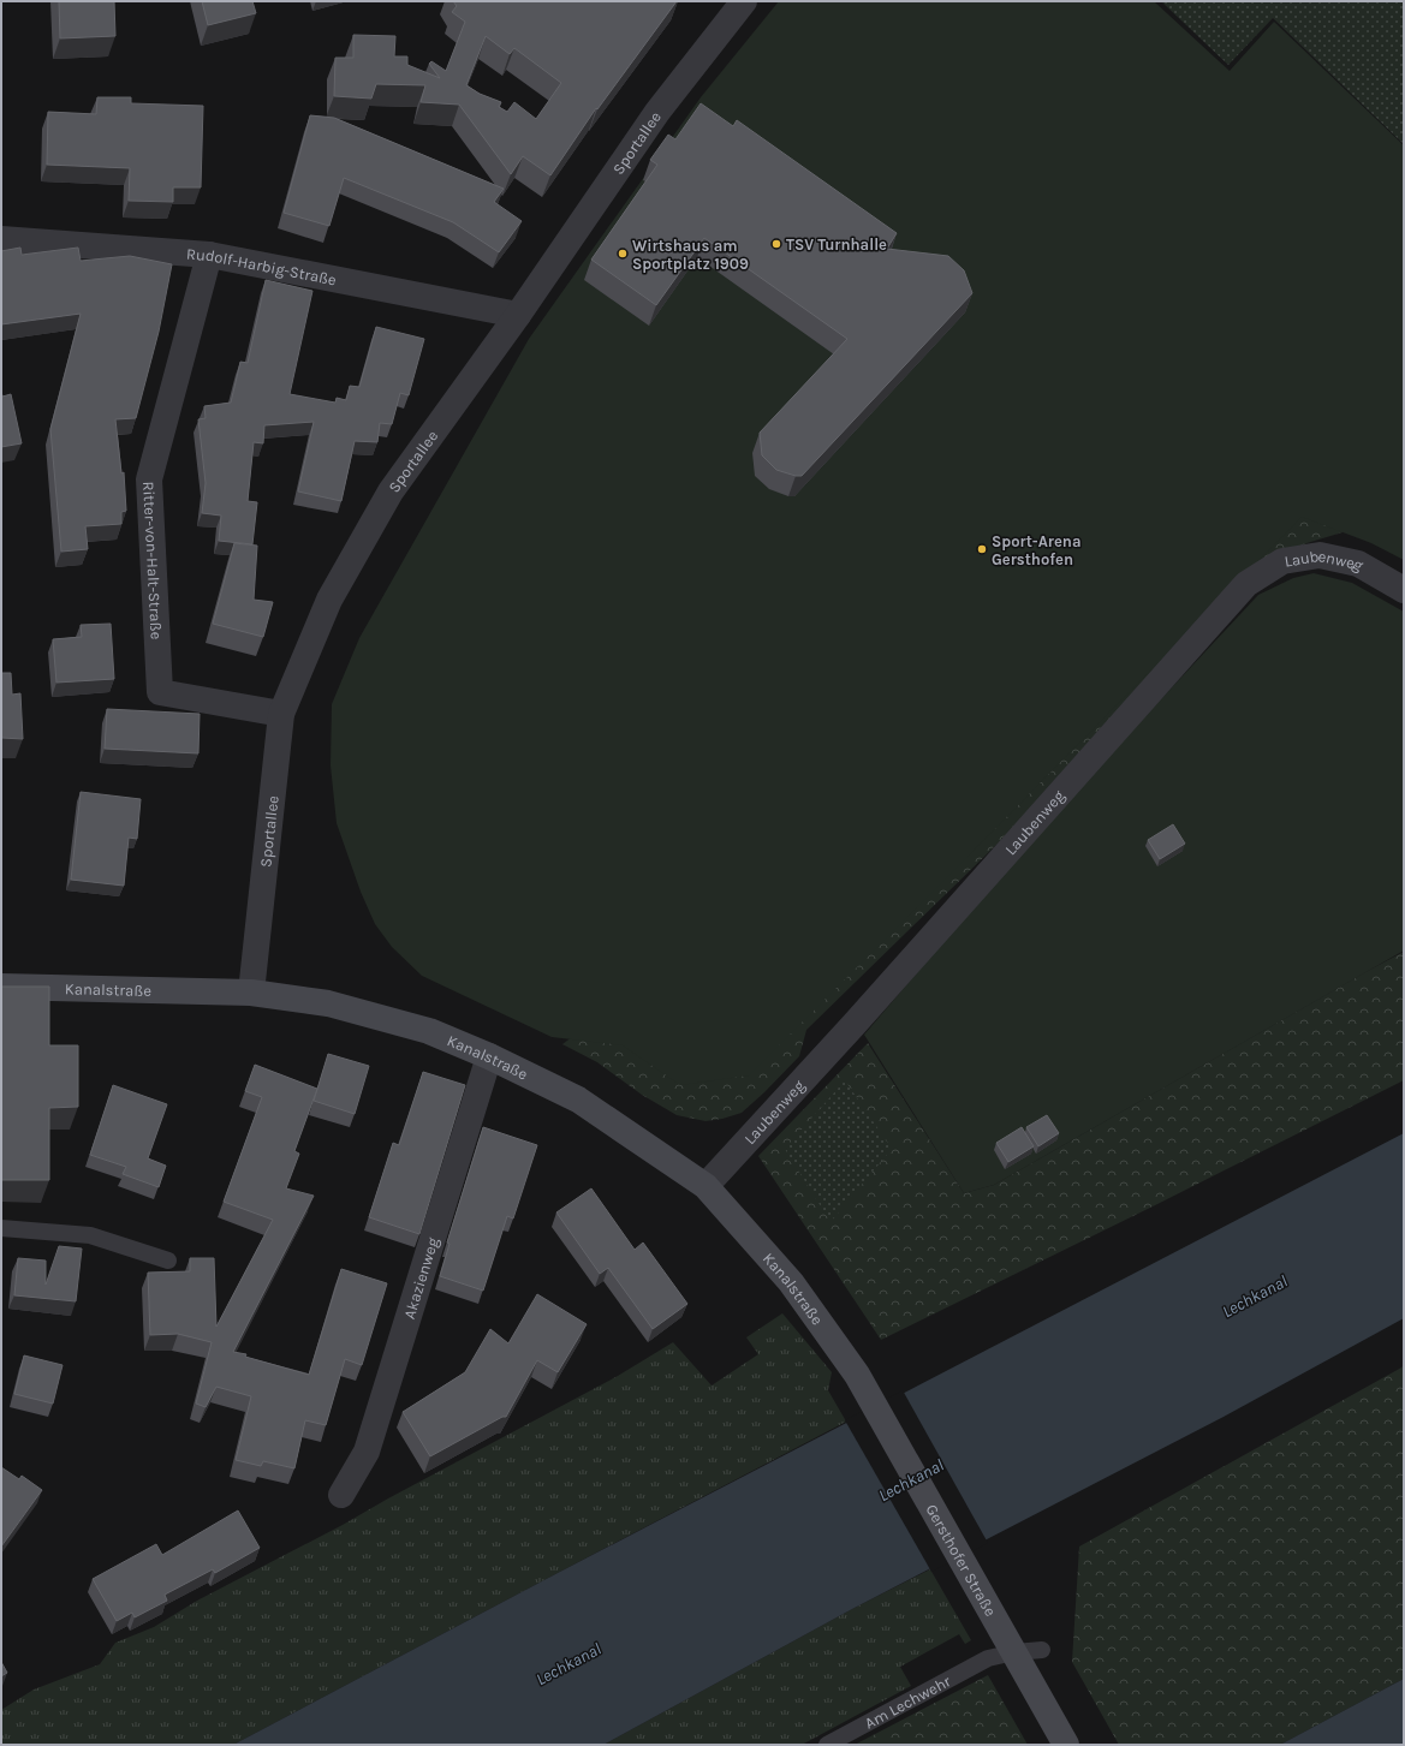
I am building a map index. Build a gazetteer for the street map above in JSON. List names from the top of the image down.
{
  "streets": {
    "main road": ["Kanalstraße", "Gersthofer Straße"],
    "street": [
      "Sportallee",
      "Rudolf-Harbig-Straße",
      "Ritter-von-Halt-Straße",
      "Laubenweg",
      "Akazienweg"
    ],
    "lane": ["Am Lechwehr"]
  },
  "crossings": [
    ["Sportallee", "Rudolf-Harbig-Straße"],
    ["Sportallee", "Ritter-von-Halt-Straße"],
    ["Sportallee", "Kanalstraße"],
    ["Rudolf-Harbig-Straße", "Ritter-von-Halt-Straße"],
    ["Laubenweg", "Kanalstraße"],
    ["Kanalstraße", "Akazienweg"],
    ["Kanalstraße", "Gersthofer Straße"],
    ["Gersthofer Straße", "Am Lechwehr"]
  ],
  "water": ["Lechkanal"],
  "places": ["TSV Turnhalle", "Wirtshaus am Sportplatz 1909", "Sport-Arena Gersthofen"]
}
